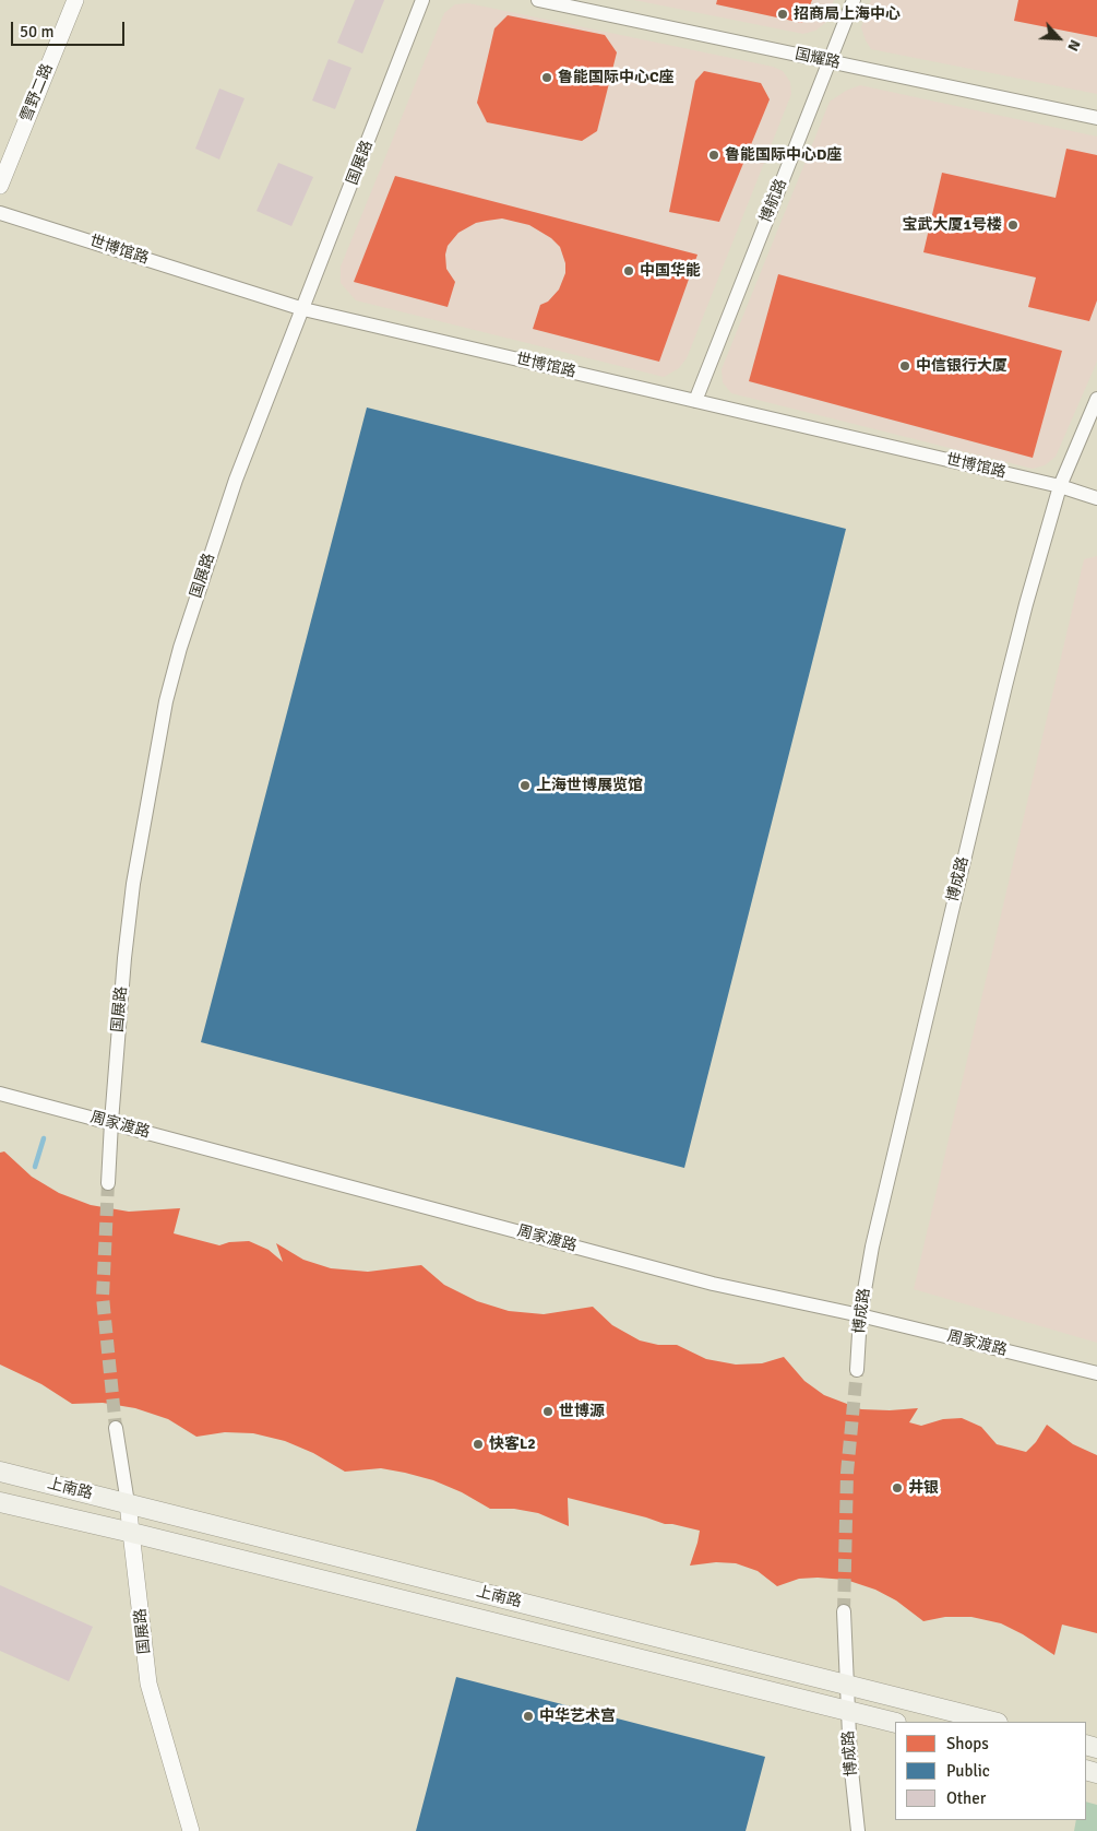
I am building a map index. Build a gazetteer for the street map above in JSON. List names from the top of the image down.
{
  "streets": {
    "main road": ["上南路"],
    "street": [
      "国耀路",
      "雪野二路",
      "国展路",
      "博航路",
      "世博馆路",
      "博成路",
      "周家渡路"
    ]
  },
  "crossings": [
    ["国耀路", "博航路"],
    ["国展路", "世博馆路"],
    ["国展路", "周家渡路"],
    ["国展路", "上南路"],
    ["博航路", "世博馆路"],
    ["世博馆路", "博成路"],
    ["博成路", "周家渡路"],
    ["博成路", "上南路"]
  ],
  "places": [
    "招商局上海中心",
    "鲁能国际中心C座",
    "鲁能国际中心D座",
    "宝武大厦1号楼",
    "中国华能",
    "中信银行大厦",
    "上海世博展览馆",
    "世博源",
    "快客L2",
    "井银",
    "中华艺术宫"
  ],
  "legend": ["Shops", "Public", "Other"],
  "scale_bar": "50 m",
  "north": "bottom right"
}
